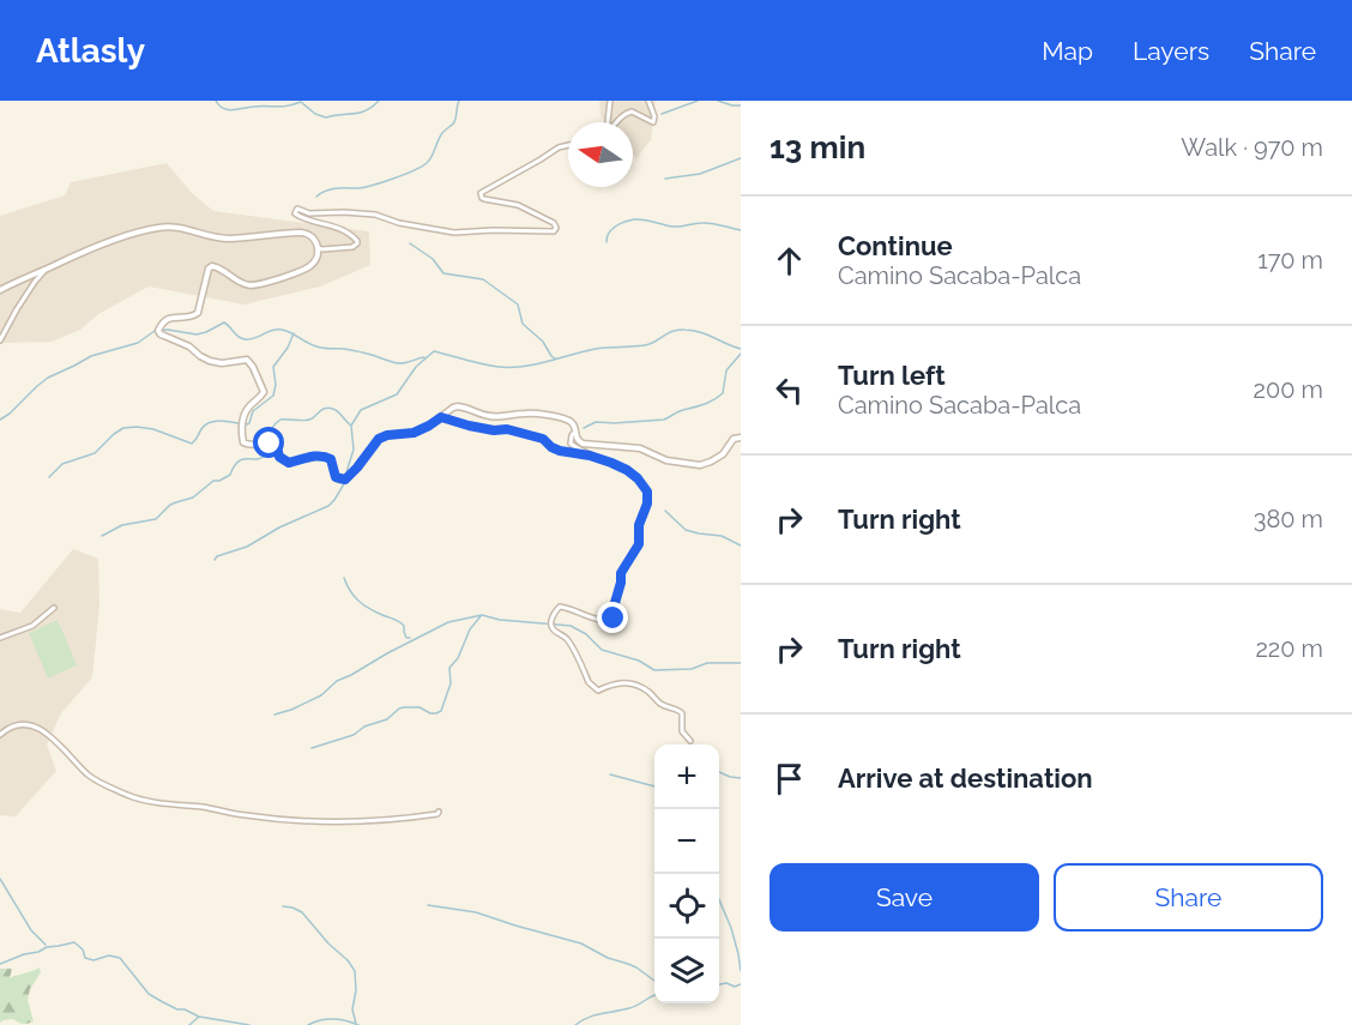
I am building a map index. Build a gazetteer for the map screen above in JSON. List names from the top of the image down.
{
  "north": "left",
  "page": {
    "header": "Atlasly",
    "nav": ["Map", "Layers", "Share"],
    "heading": ["13 min", "Walk · 970 m"],
    "list": [
      ["Continue", "Camino Sacaba-Palca", "170 m"],
      ["Turn left", "Camino Sacaba-Palca", "200 m"],
      ["Turn right", "380 m"],
      ["Turn right", "220 m"],
      "Arrive at destination"
    ],
    "map_buttons": ["+", "−"],
    "buttons": ["Save", "Share"]
  }
}
